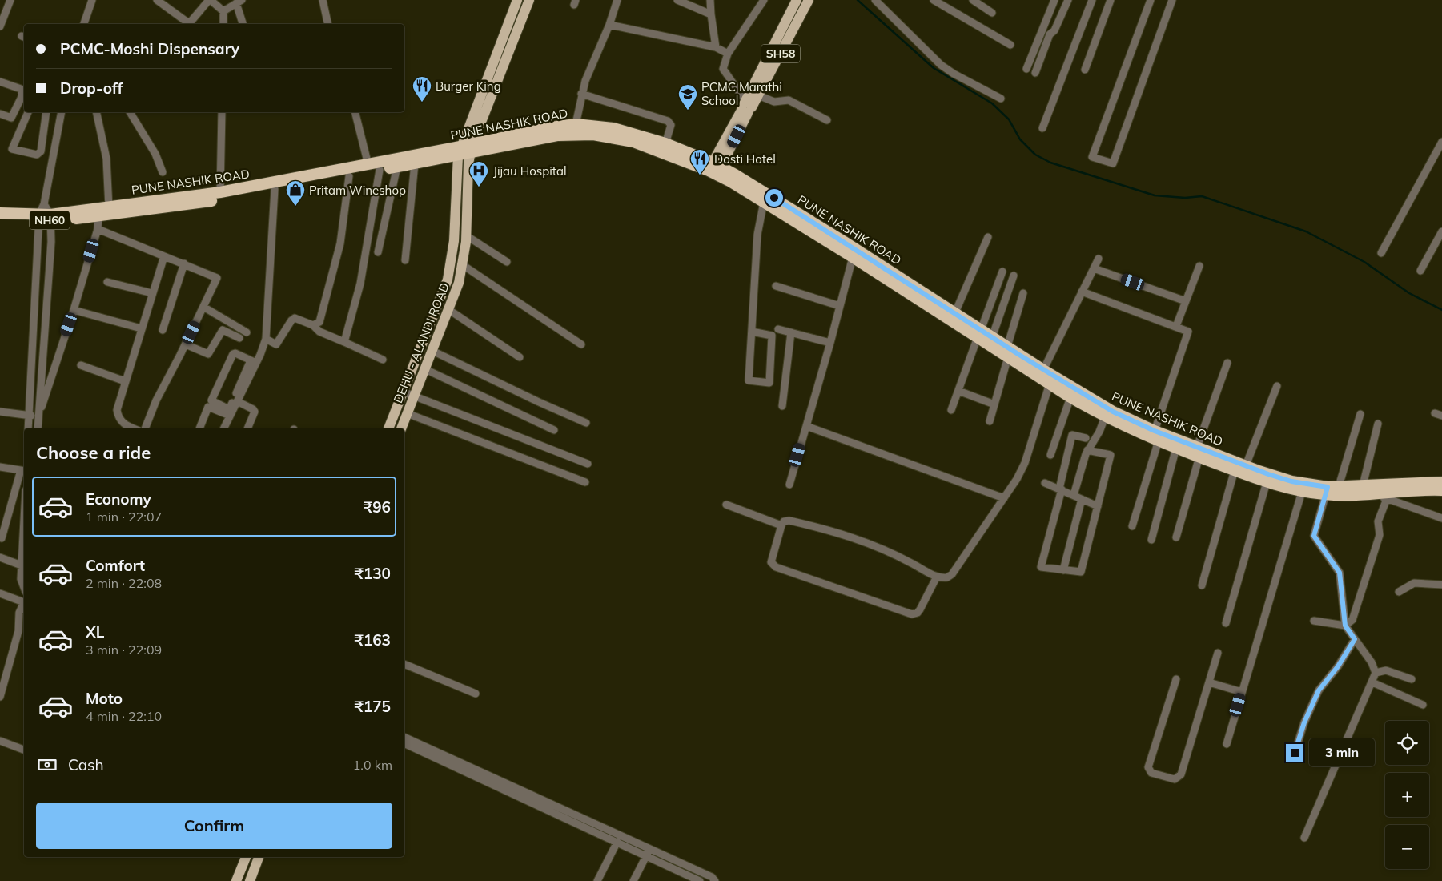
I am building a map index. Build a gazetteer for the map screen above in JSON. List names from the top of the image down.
{
  "streets": {
    "highway": ["PUNE NASHIK ROAD", "NH60"],
    "main road": ["SH58", "DEHU - ALANDI ROAD"]
  },
  "crossings": [
    ["SH58", "PUNE NASHIK ROAD"],
    ["PUNE NASHIK ROAD", "DEHU - ALANDI ROAD"]
  ],
  "places": {
    "restaurant": ["Burger King", "Dosti Hotel"],
    "school or university": ["PCMC Marathi School"],
    "hospital": ["Jijau Hospital"],
    "shop": ["Pritam Wineshop"]
  },
  "page": {
    "banner": ["PCMC-Moshi Dispensary", "Drop-off"],
    "heading": "Choose a ride",
    "list": [
      {
        "name": "Economy",
        "note": "1 min · 22:07",
        "value": "₹96"
      },
      {
        "name": "Comfort",
        "note": "2 min · 22:08",
        "value": "₹130"
      },
      {
        "name": "XL",
        "note": "3 min · 22:09",
        "value": "₹163"
      },
      {
        "name": "Moto",
        "note": "4 min · 22:10",
        "value": "₹175"
      }
    ],
    "map_buttons": ["+", "−"],
    "bubble": "3 min",
    "pay": ["Cash", "1.0 km"],
    "buttons": "Confirm"
  }
}
